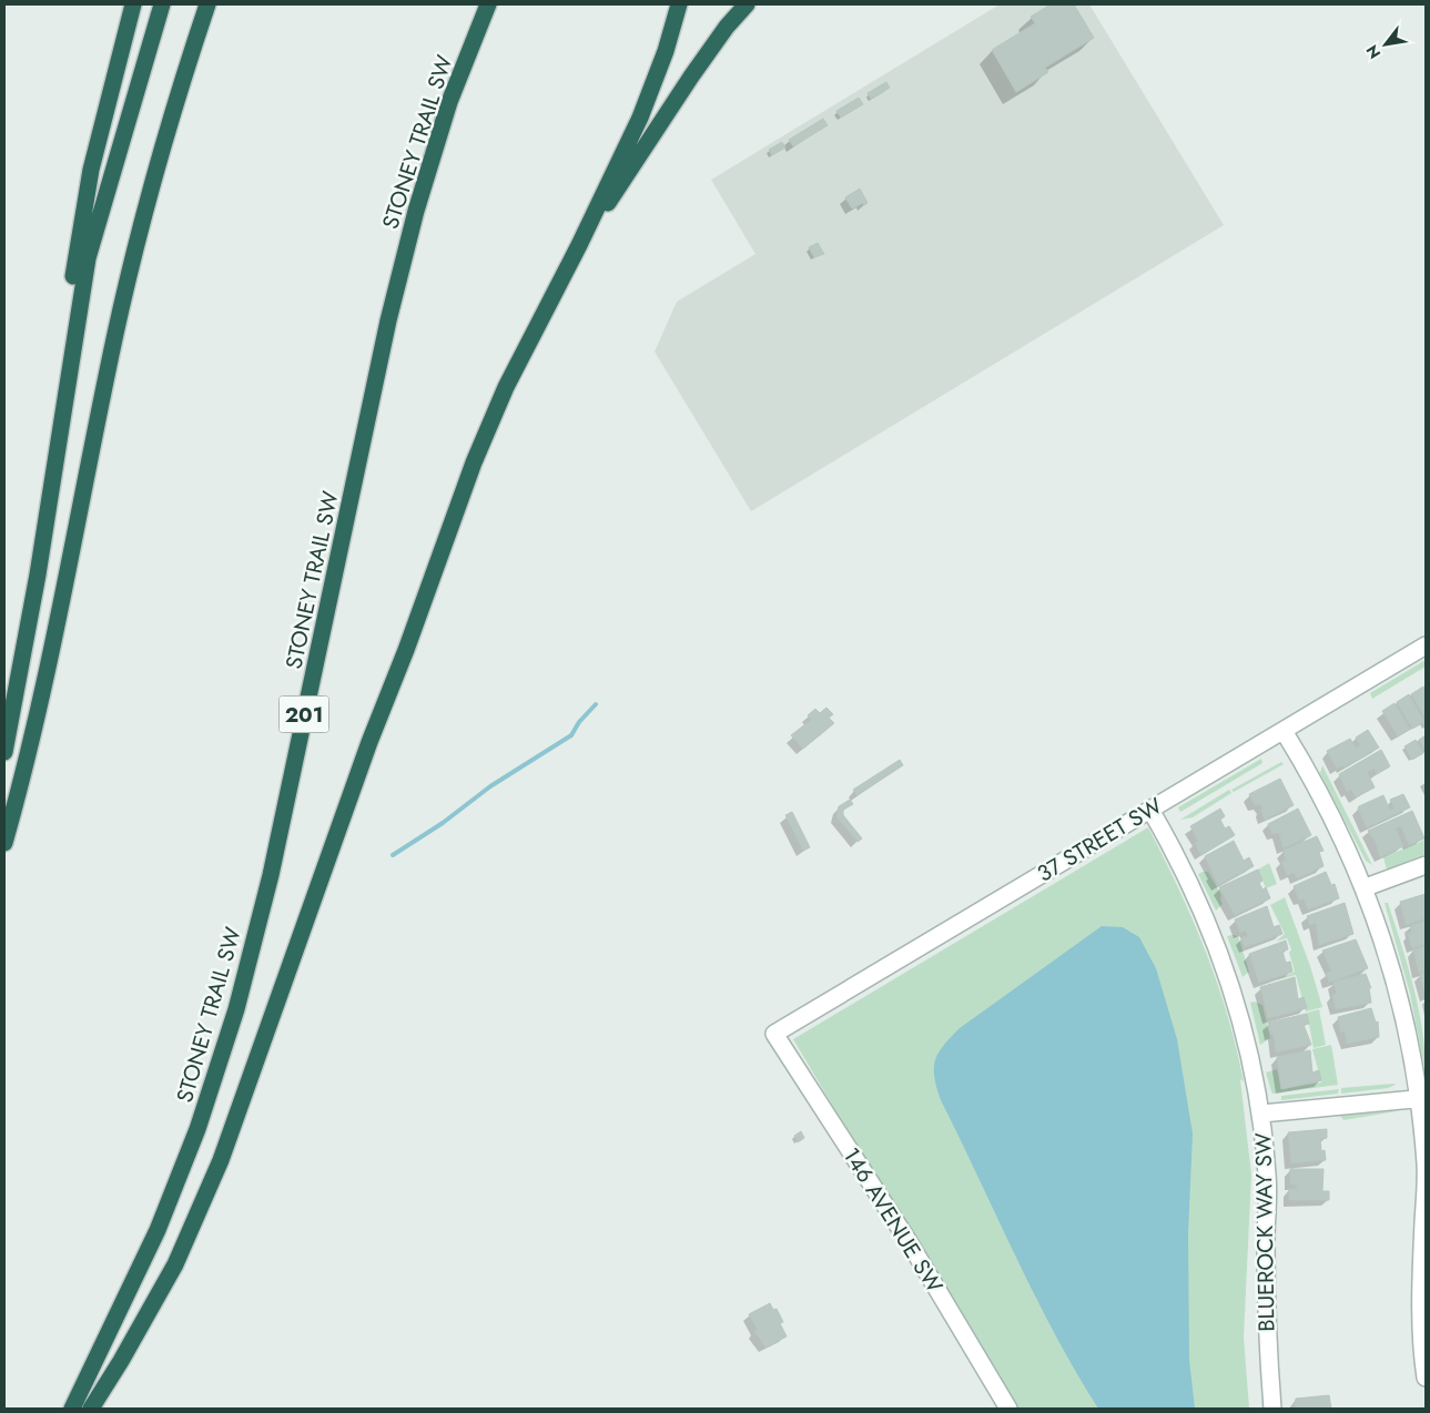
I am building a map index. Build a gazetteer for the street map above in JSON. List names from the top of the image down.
{
  "streets": {
    "highway": ["STONEY TRAIL SW", "201"],
    "street": ["37 STREET SW", "146 AVENUE SW", "BLUEROCK WAY SW"]
  },
  "crossings": [
    ["37 STREET SW", "146 AVENUE SW"],
    ["37 STREET SW", "BLUEROCK WAY SW"]
  ],
  "north": "bottom left"
}
